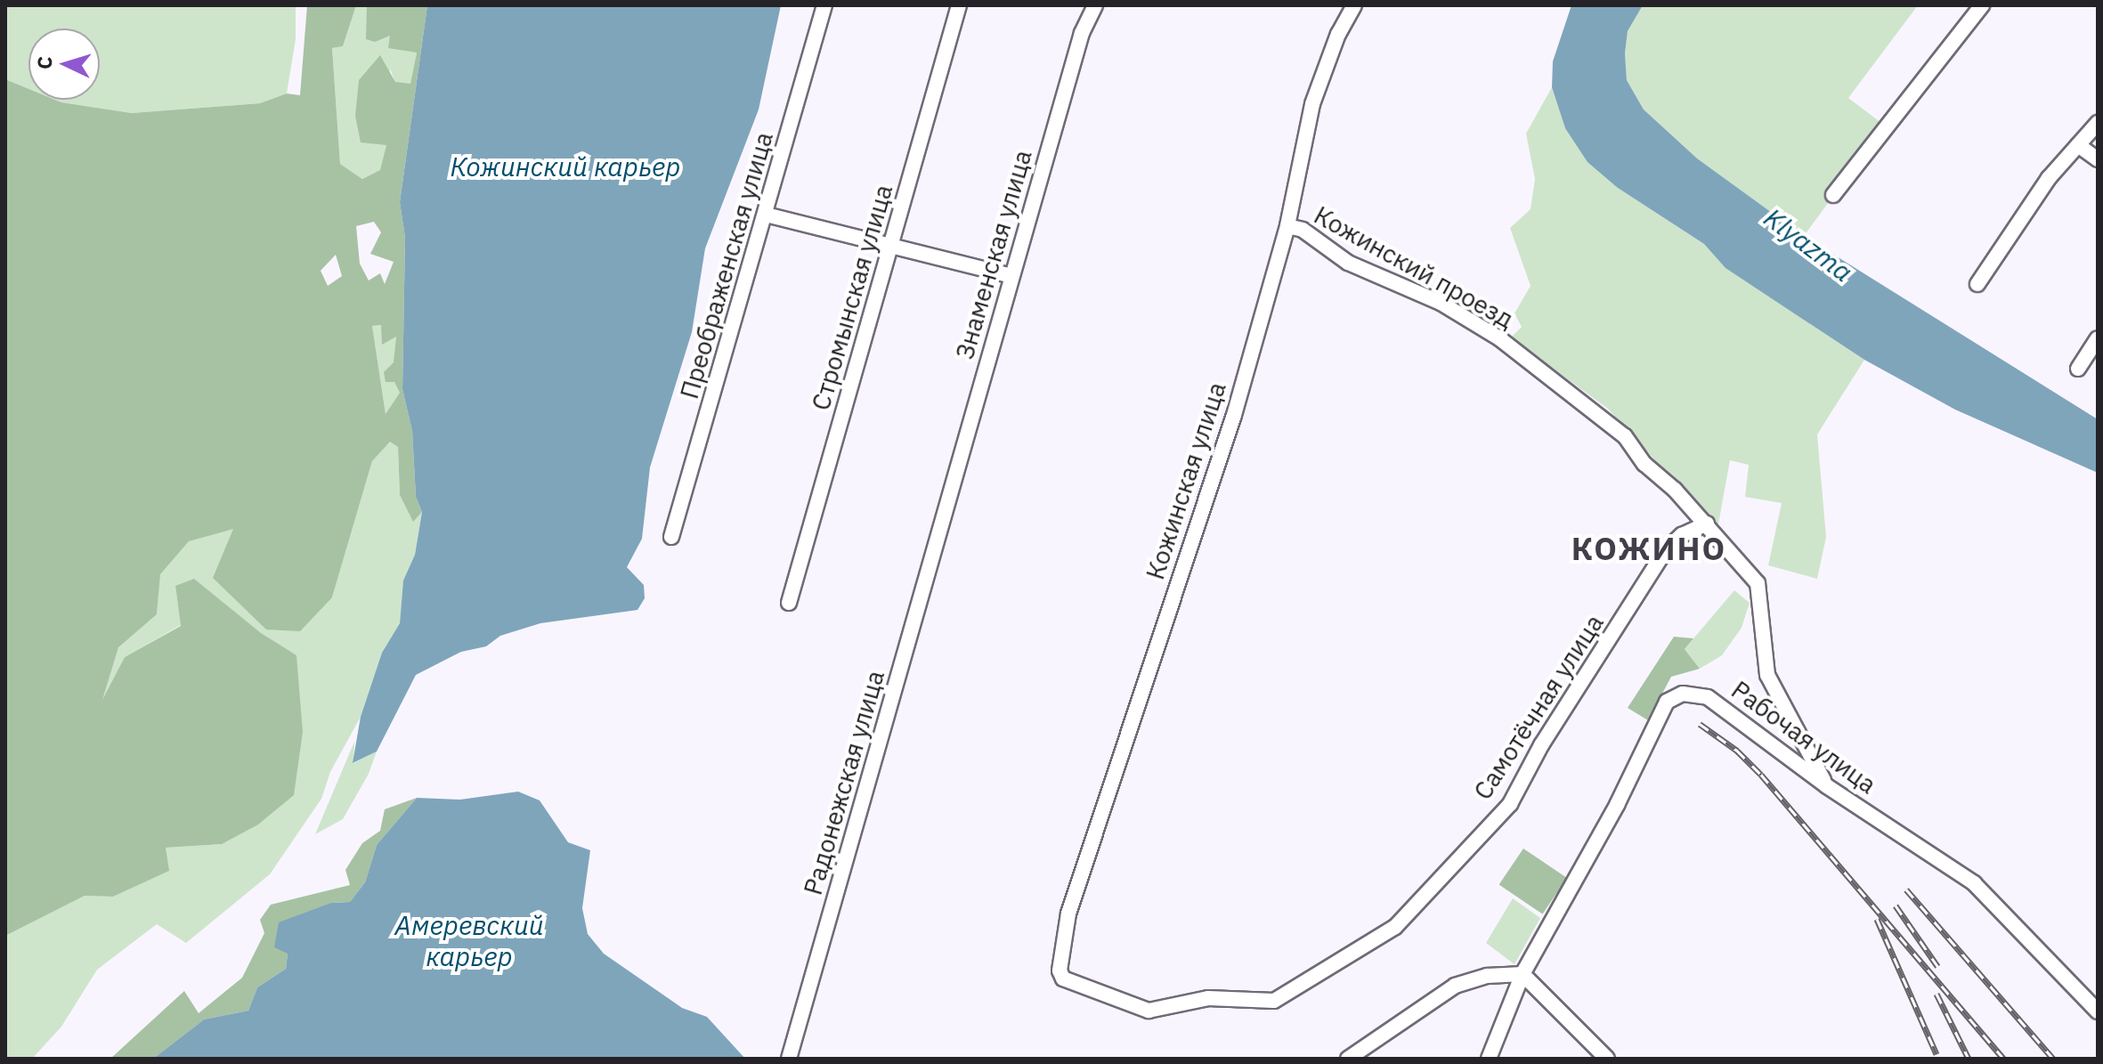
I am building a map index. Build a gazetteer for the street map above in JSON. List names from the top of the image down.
{
  "streets": {
    "street": [
      "Знаменская улица",
      "Преображенская улица",
      "Кожинский проезд",
      "Стромынская улица",
      "Кожинская улица",
      "Самотёчная улица",
      "Рабочая улица",
      "Радонежская улица"
    ]
  },
  "crossings": [
    ["Знаменская улица", "Радонежская улица"],
    ["Кожинский проезд", "Кожинская улица"],
    ["Кожинский проезд", "Самотёчная улица"],
    ["Кожинский проезд", "Рабочая улица"],
    ["Кожинская улица", "Самотёчная улица"]
  ],
  "districts": ["КОЖИНО"],
  "water": ["Кожинский карьер", "Klyazma", "Амеревский карьер"],
  "north": "left"
}
